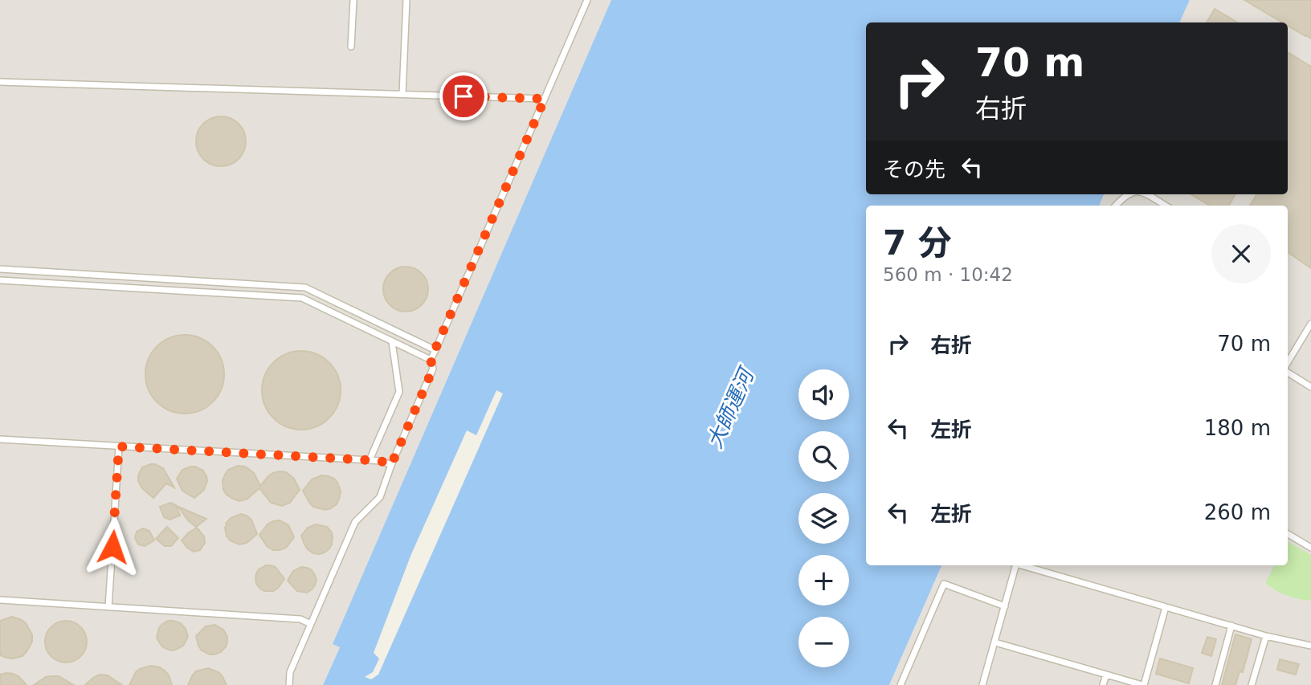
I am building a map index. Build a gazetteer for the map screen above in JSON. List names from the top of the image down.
{
  "water": ["大師運河"],
  "page": {
    "turn": ["70 m", "右折"],
    "then": "その先",
    "heading": ["7 分", "560 m · 10:42"],
    "list": [
      {
        "name": "右折",
        "value": "70 m"
      },
      {
        "name": "左折",
        "value": "180 m"
      },
      {
        "name": "左折",
        "value": "260 m"
      }
    ],
    "map_buttons": ["+", "−"]
  }
}
